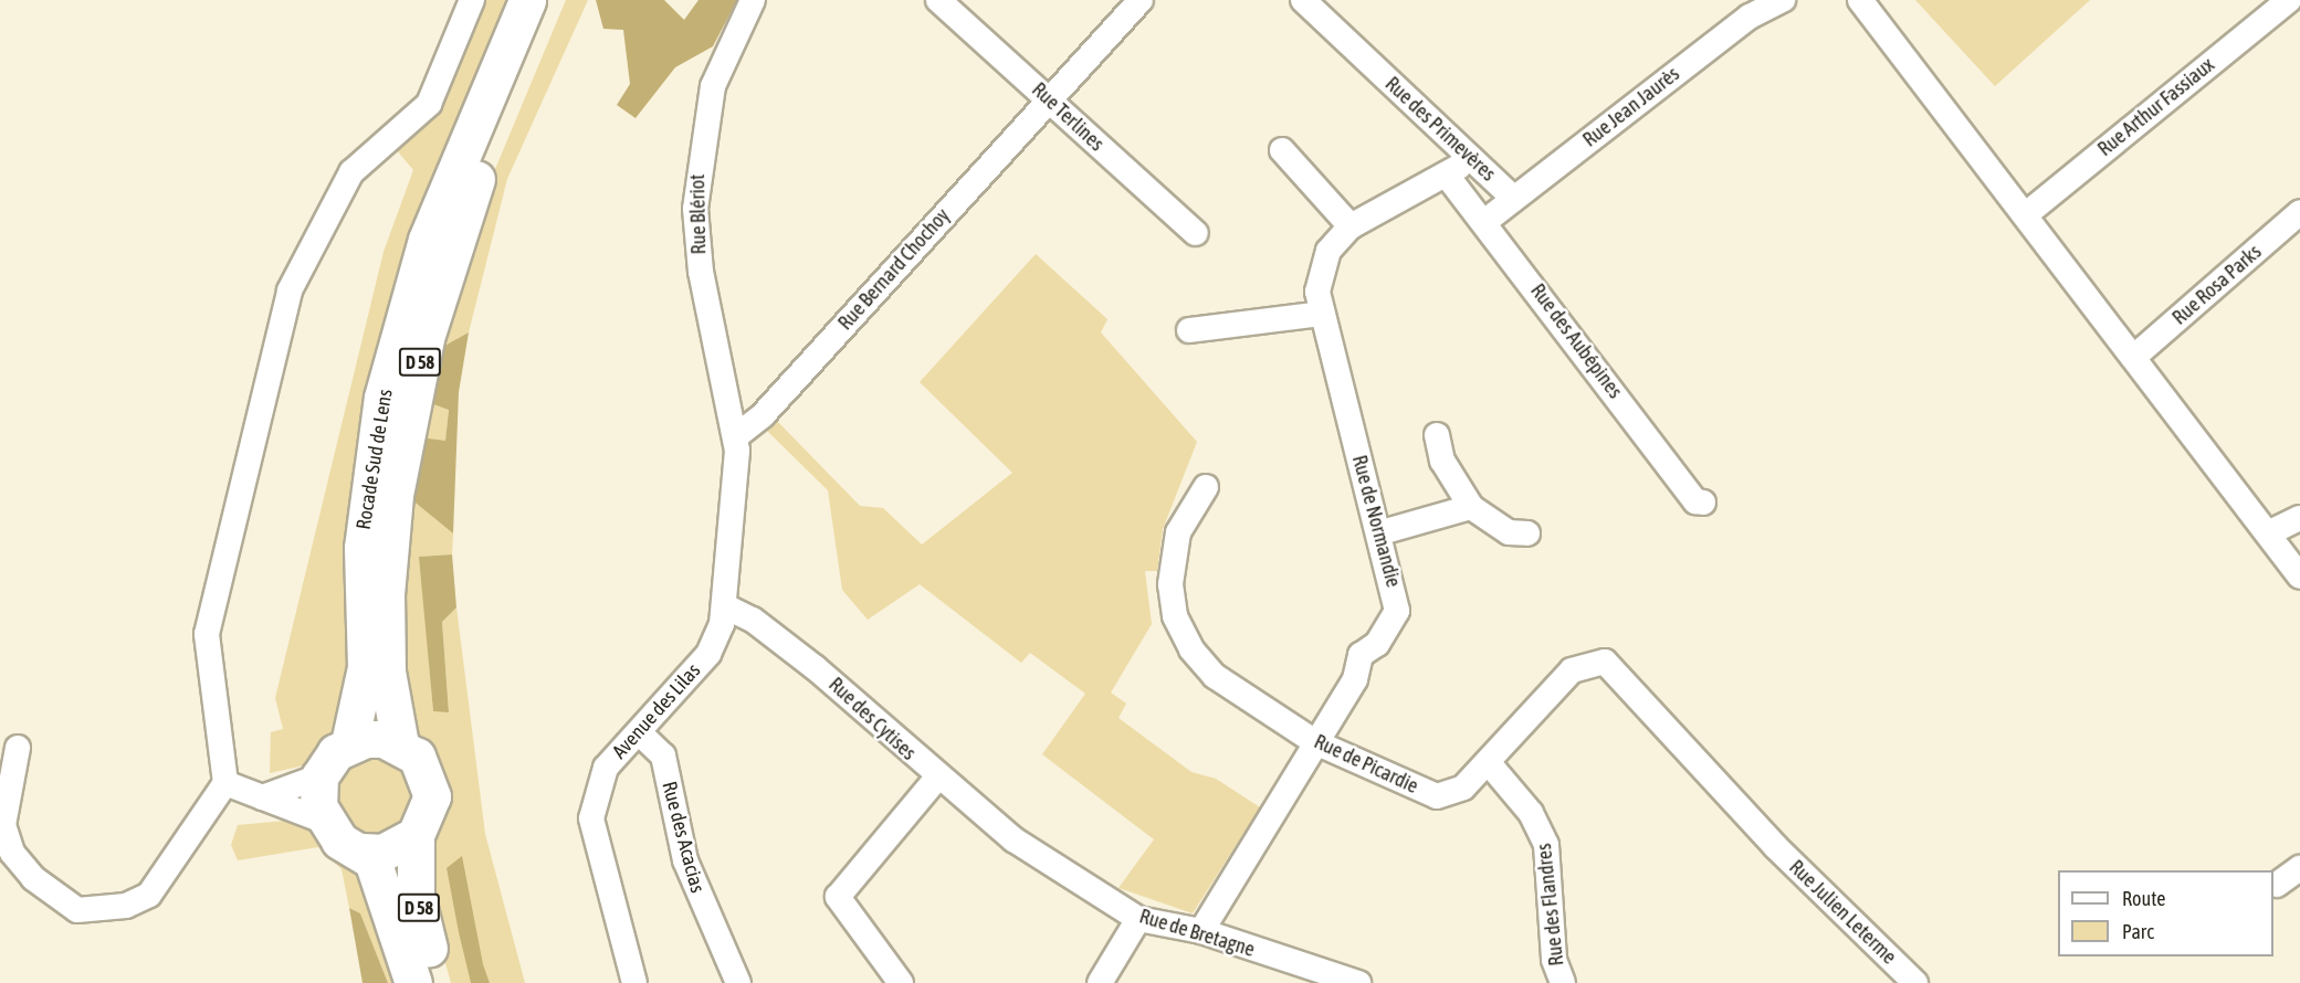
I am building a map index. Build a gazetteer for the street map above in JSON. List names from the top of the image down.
{
  "streets": {
    "highway": ["D 58", "Rocade Sud de Lens"],
    "street": [
      "Rue Jean Jaurès",
      "Rue Arthur Fassiaux",
      "Rue Terlines",
      "Rue des Primevères",
      "Rue Blériot",
      "Rue Bernard Chochoy",
      "Rue Rosa Parks",
      "Rue des Aubépines",
      "Rue de Normandie",
      "Avenue des Lilas",
      "Rue des Cytises",
      "Rue de Picardie",
      "Rue des Acacias",
      "Rue des Flandres",
      "Rue Julien Leterme",
      "Rue de Bretagne"
    ]
  },
  "crossings": [
    ["Rue Jean Jaurès", "Rue des Primevères"],
    ["Rue Jean Jaurès", "Rue des Aubépines"],
    ["Rue Terlines", "Rue Bernard Chochoy"],
    ["Rue Blériot", "Rue Bernard Chochoy"],
    ["Rue Blériot", "Avenue des Lilas"],
    ["Rue Bernard Chochoy", "Avenue des Lilas"],
    ["D 58", "Rocade Sud de Lens"],
    ["Rue de Normandie", "Rue de Picardie"],
    ["Rue de Normandie", "Rue de Bretagne"],
    ["Avenue des Lilas", "Rue des Cytises"],
    ["Avenue des Lilas", "Rue des Acacias"],
    ["Rue des Cytises", "Rue de Bretagne"],
    ["Rue de Picardie", "Rue des Flandres"],
    ["Rue de Picardie", "Rue Julien Leterme"]
  ],
  "legend": ["Route", "Parc"]
}
